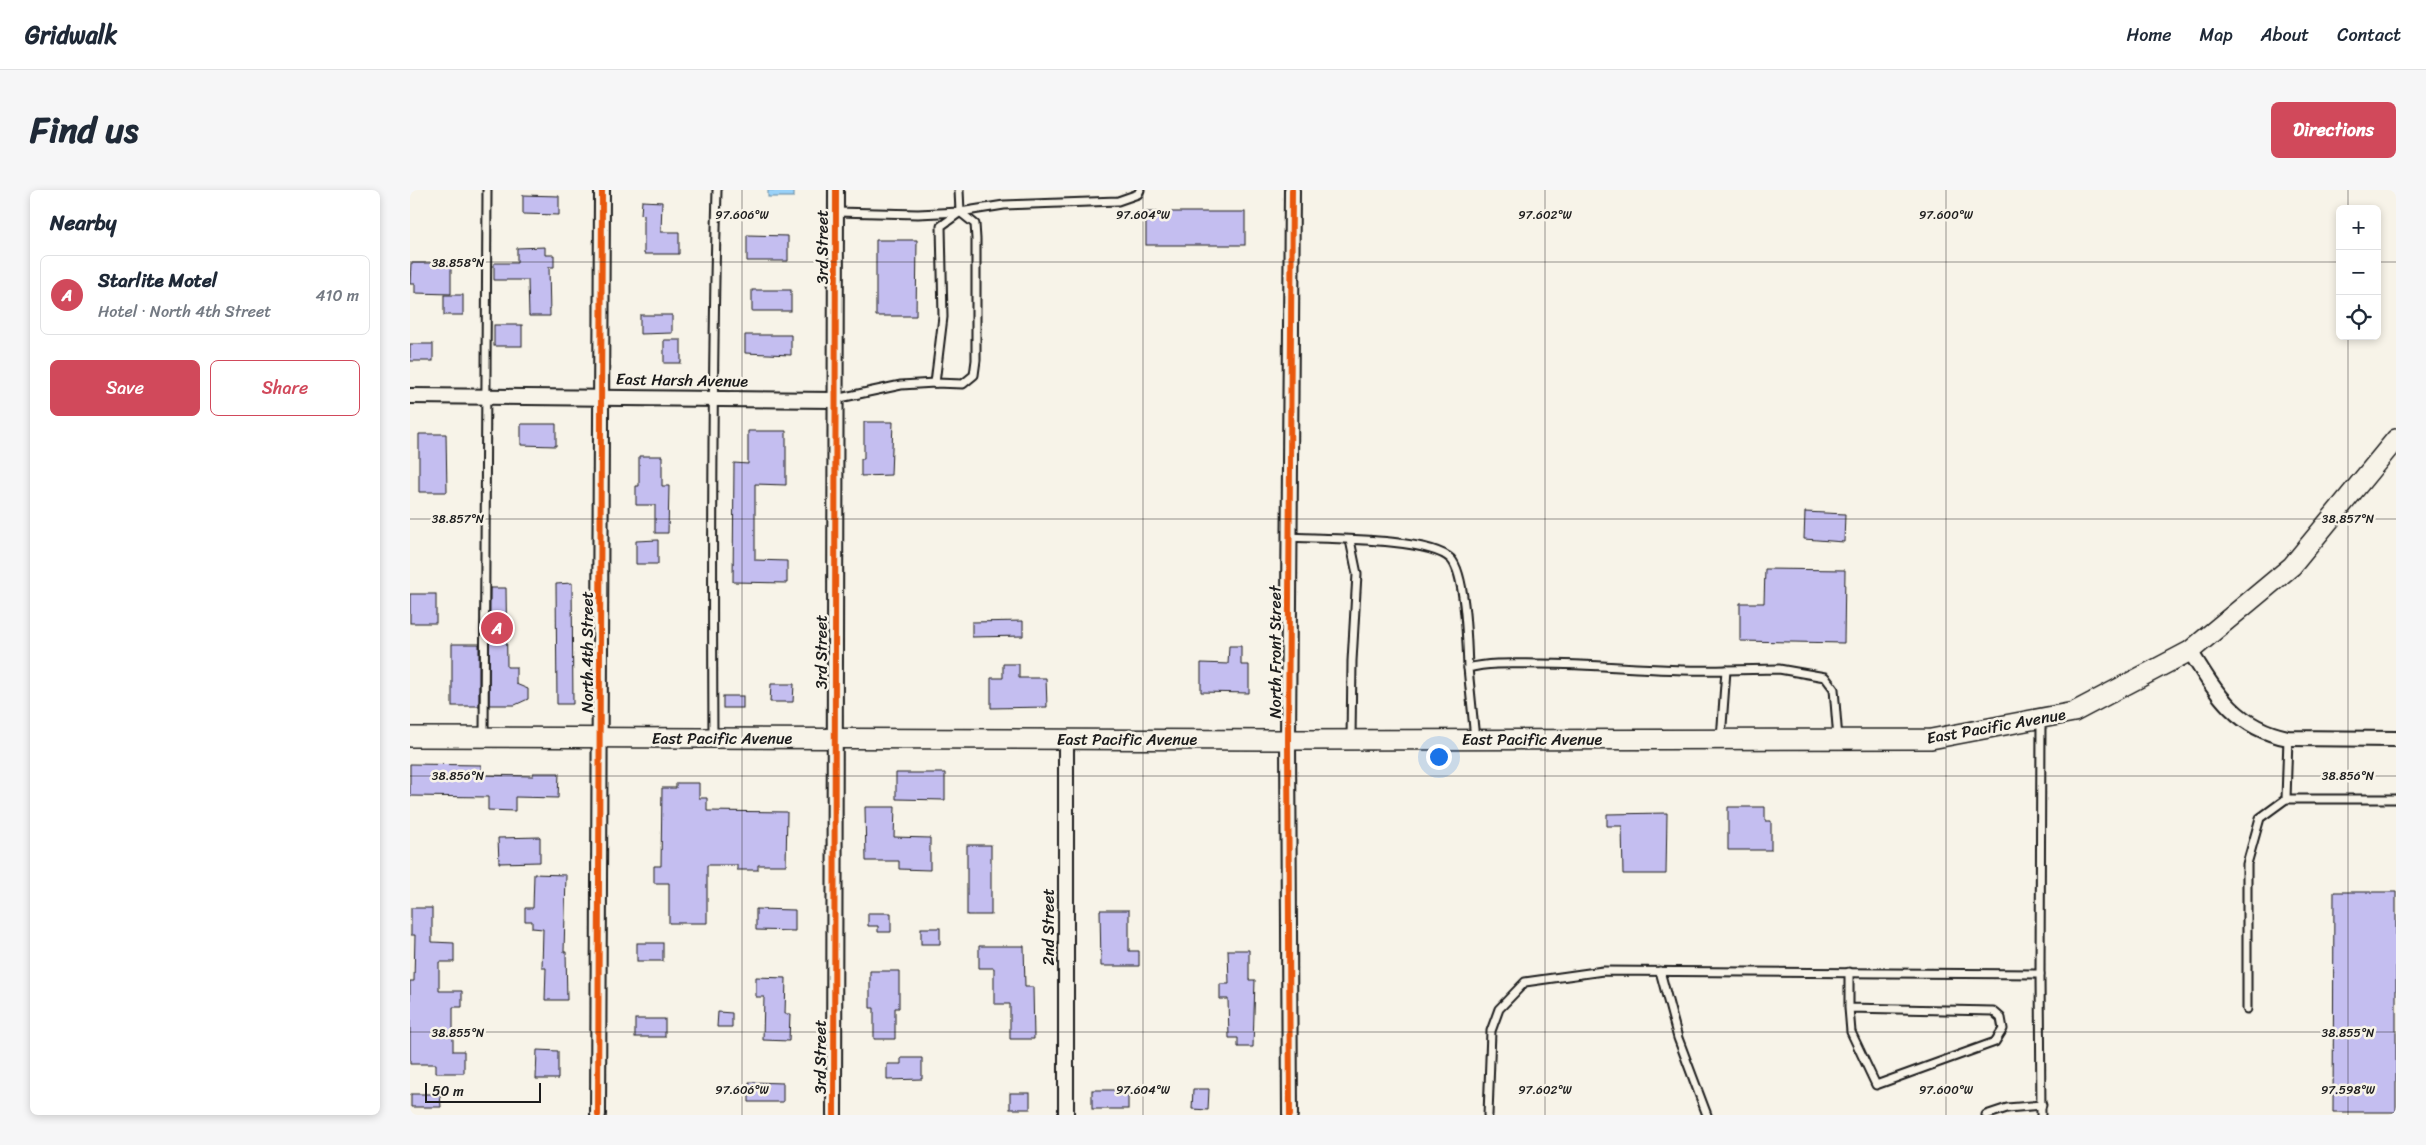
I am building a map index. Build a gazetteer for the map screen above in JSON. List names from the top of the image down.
{
  "streets": {
    "main road": ["East Pacific Avenue"],
    "street": [
      "3rd Street",
      "East Harsh Avenue",
      "North 4th Street",
      "North Front Street",
      "2nd Street"
    ]
  },
  "crossings": [
    ["3rd Street", "East Harsh Avenue"],
    ["3rd Street", "East Pacific Avenue"],
    ["East Harsh Avenue", "North 4th Street"],
    ["North 4th Street", "East Pacific Avenue"],
    ["North Front Street", "East Pacific Avenue"],
    ["East Pacific Avenue", "2nd Street"]
  ],
  "scale_bar": "50 m",
  "page": {
    "header": "Gridwalk",
    "nav": [
      "Home",
      "Map",
      "About",
      "Contact"
    ],
    "title": "Find us",
    "buttons": [
      "Directions",
      ["Save", "Share"]
    ],
    "heading": "Nearby",
    "map_buttons": ["+", "−"],
    "list": [
      {
        "mark": "A",
        "name": "Starlite Motel",
        "note": "Hotel · North 4th Street",
        "value": "410 m"
      }
    ],
    "pins": "A",
    "scale": "50 m"
  },
  "coordinates": [
    "97.606°W",
    "97.604°W",
    "97.602°W",
    "97.600°W",
    "38.858°N",
    "38.857°N",
    "38.856°N",
    "38.855°N",
    "97.598°W"
  ]
}
